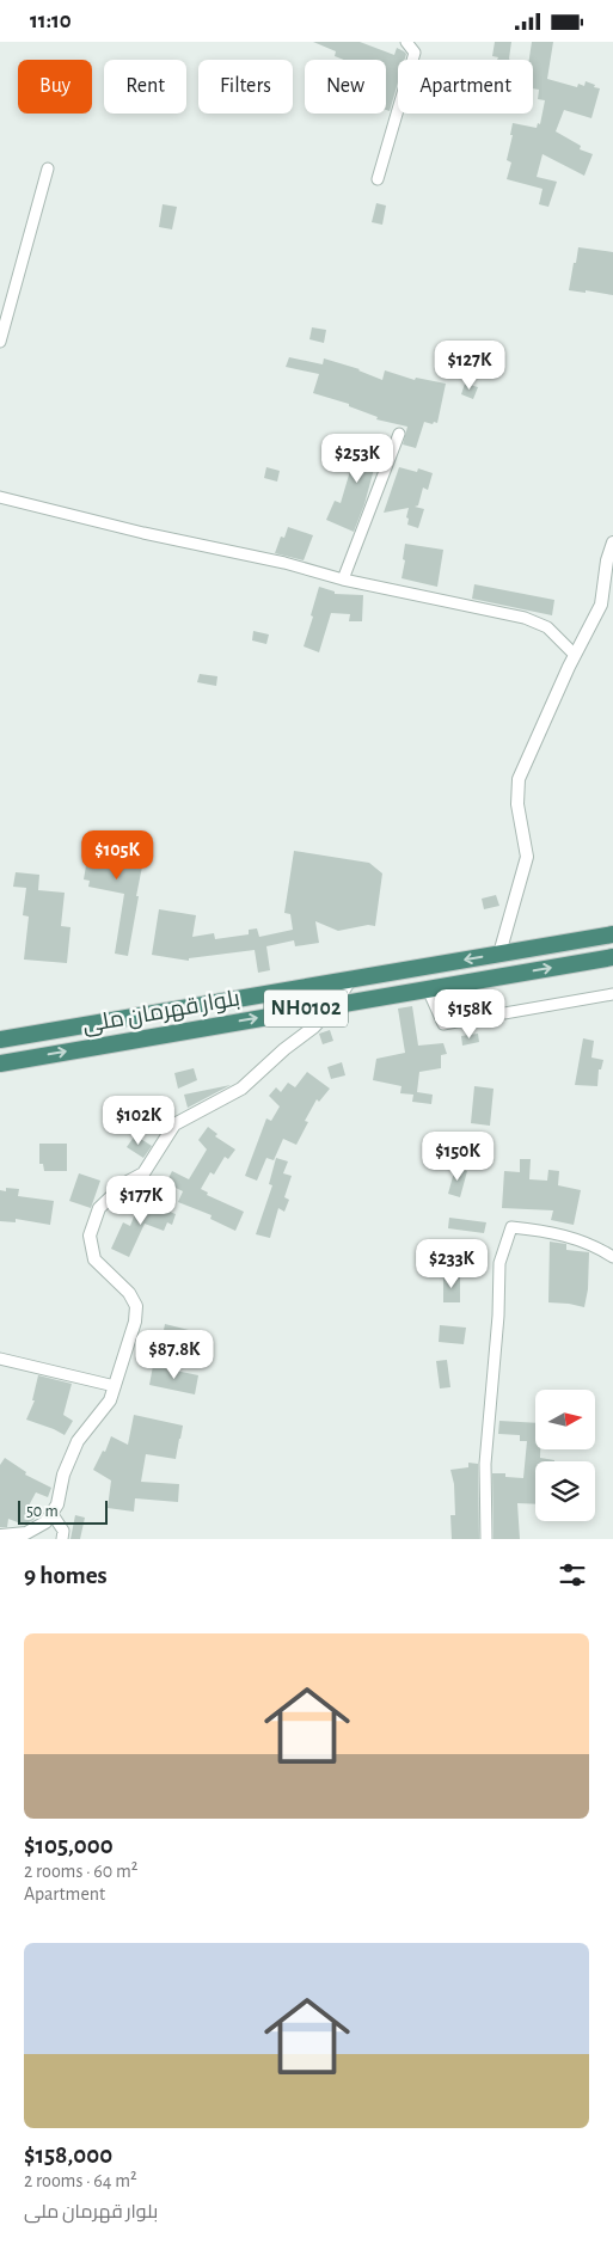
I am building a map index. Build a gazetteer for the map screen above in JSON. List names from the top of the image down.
{
  "streets": {
    "highway": ["NH0102", "بلوار قهرمان ملی"]
  },
  "scale_bar": "50 m",
  "north": "right",
  "page": {
    "status": "11:10",
    "chip": [
      "Buy",
      "Rent",
      "Filters",
      "New",
      "Apartment"
    ],
    "price": [
      "$127K",
      "$253K",
      "$105K",
      "$158K",
      "$102K",
      "$150K",
      "$177K",
      "$233K",
      "$87.8K"
    ],
    "scale": "50 m",
    "heading": "9 homes",
    "list": [
      {
        "name": "$105,000",
        "note": "2 rooms · 60 m² · Apartment"
      },
      {
        "name": "$158,000",
        "note": "2 rooms · 64 m² · بلوار قهرمان ملی"
      }
    ]
  }
}
